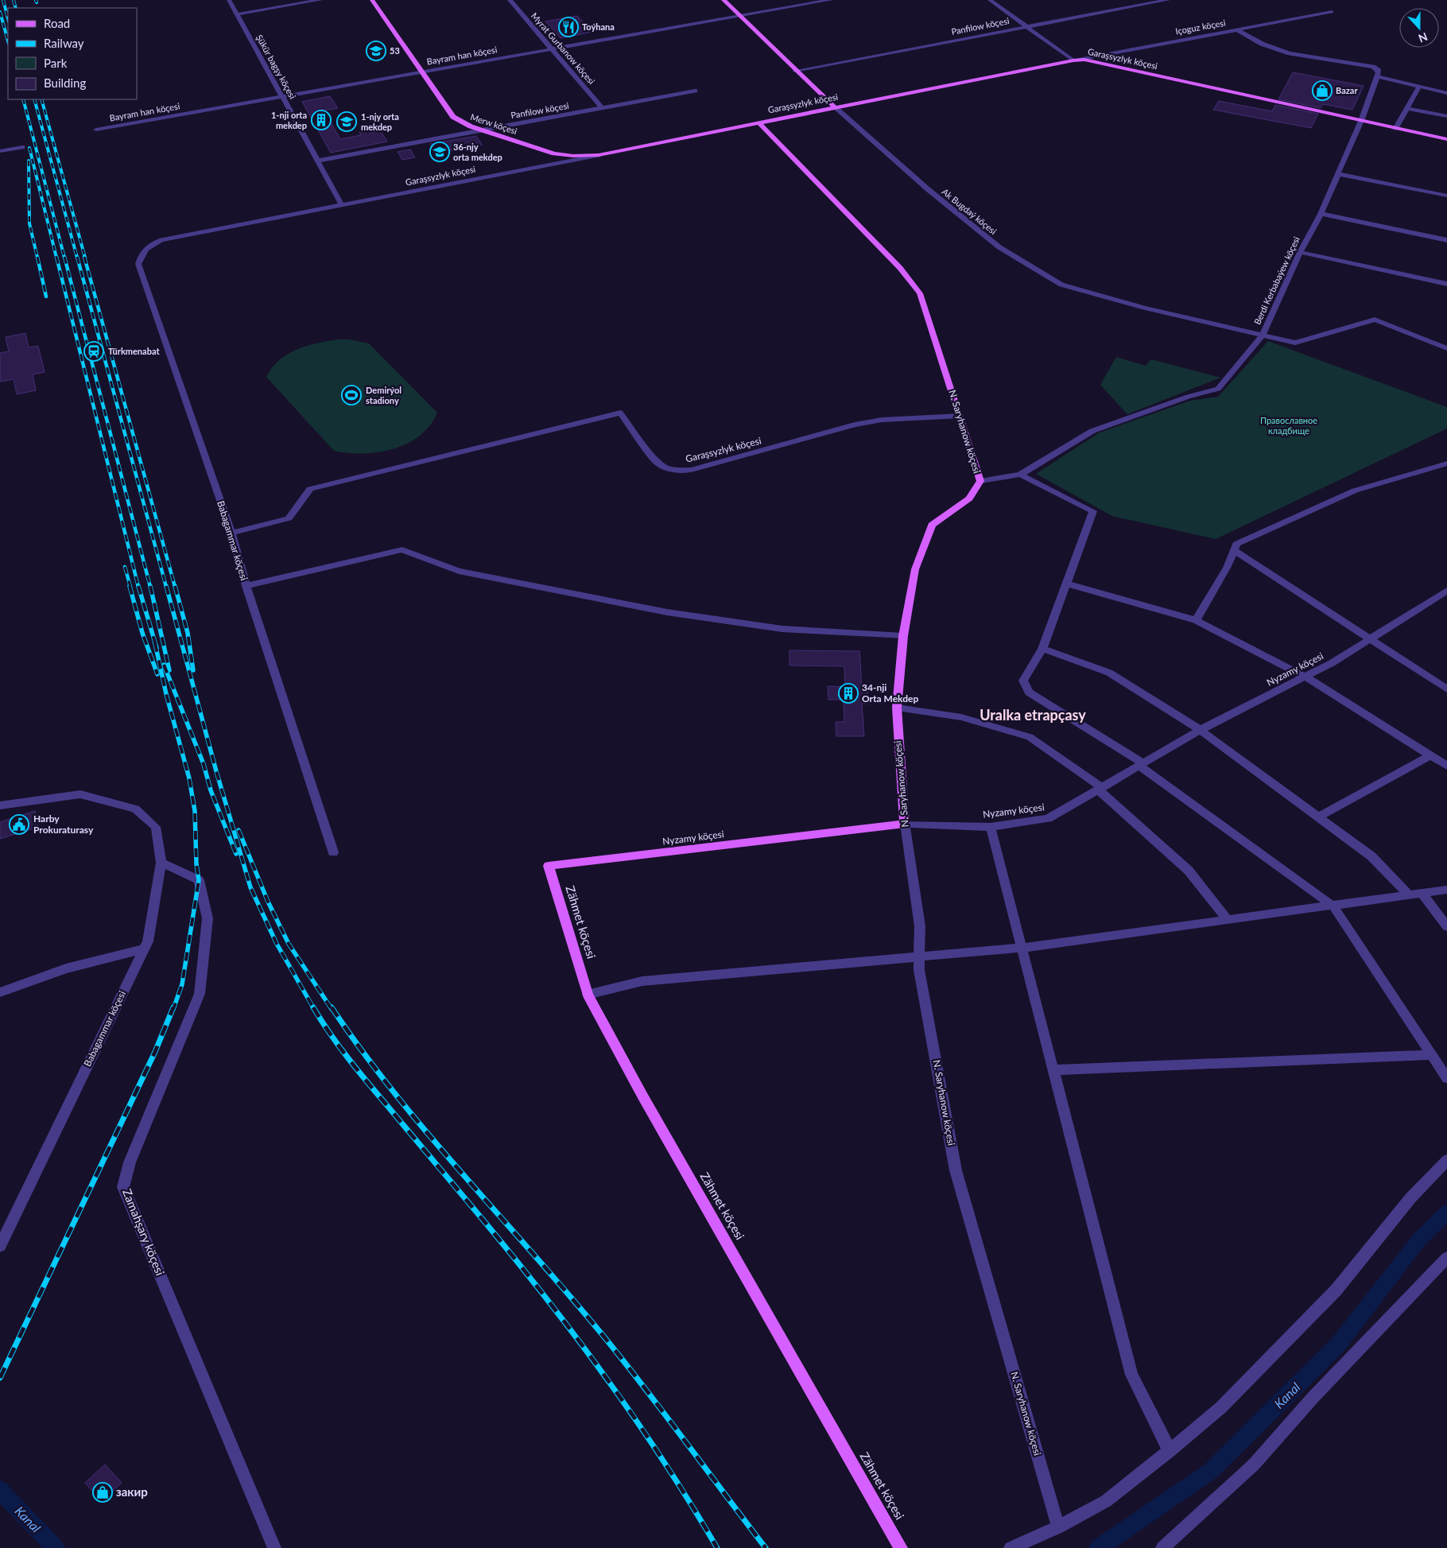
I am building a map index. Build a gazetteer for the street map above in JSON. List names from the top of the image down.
{
  "streets": {
    "main road": [
      "Garaşsyzlyk köçesi",
      "Merw köçesi",
      "Ak Bugdaý köçesi",
      "N. Saryhanow köçesi",
      "Nyzamy köçesi",
      "Zähmet köçesi"
    ],
    "street": [
      "Panfilow köçesi",
      "Içoguz köçesi",
      "Myrat Gurbanow köçesi",
      "Bayram han köçesi",
      "Şükür bagşy köçesi",
      "Berdi Kerbabaýew köçesi",
      "Babagammar köçesi",
      "Zamahşary köçesi"
    ]
  },
  "crossings": [
    ["Panfilow köçesi", "Myrat Gurbanow köçesi"],
    ["Panfilow köçesi", "Şükür bagşy köçesi"],
    ["Panfilow köçesi", "Merw köçesi"],
    ["Panfilow köçesi", "Ak Bugdaý köçesi"],
    ["Içoguz köçesi", "Garaşsyzlyk köçesi"],
    ["Myrat Gurbanow köçesi", "Bayram han köçesi"],
    ["Bayram han köçesi", "Şükür bagşy köçesi"],
    ["Bayram han köçesi", "Merw köçesi"],
    ["Bayram han köçesi", "Ak Bugdaý köçesi"],
    ["Garaşsyzlyk köçesi", "Şükür bagşy köçesi"],
    ["Garaşsyzlyk köçesi", "Merw köçesi"],
    ["Garaşsyzlyk köçesi", "Ak Bugdaý köçesi"],
    ["Garaşsyzlyk köçesi", "Berdi Kerbabaýew köçesi"],
    ["Garaşsyzlyk köçesi", "N. Saryhanow köçesi"],
    ["Garaşsyzlyk köçesi", "Babagammar köçesi"],
    ["Ak Bugdaý köçesi", "Berdi Kerbabaýew köçesi"],
    ["Berdi Kerbabaýew köçesi", "N. Saryhanow köçesi"],
    ["N. Saryhanow köçesi", "Nyzamy köçesi"],
    ["Babagammar köçesi", "Zamahşary köçesi"],
    ["Nyzamy köçesi", "Zähmet köçesi"]
  ],
  "districts": ["Uralka etrapçasy"],
  "water": ["Kanal"],
  "parks": ["Православное кладбище"],
  "places": {
    "restaurant": ["Toýhana"],
    "school or university": ["53", "1-njy orta mekdep", "36-njy orta mekdep"],
    "shop": ["Bazar", "закир"],
    "building": ["1-nji orta mekdep", "34-nji Orta Mekdep"],
    "station": ["Türkmenabat"],
    "sports": ["Demirýol stadiony"],
    "public building": ["Harby Prokuraturasy"]
  },
  "legend": [
    "Road",
    "Railway",
    "Park",
    "Building"
  ],
  "north": "bottom"
}
